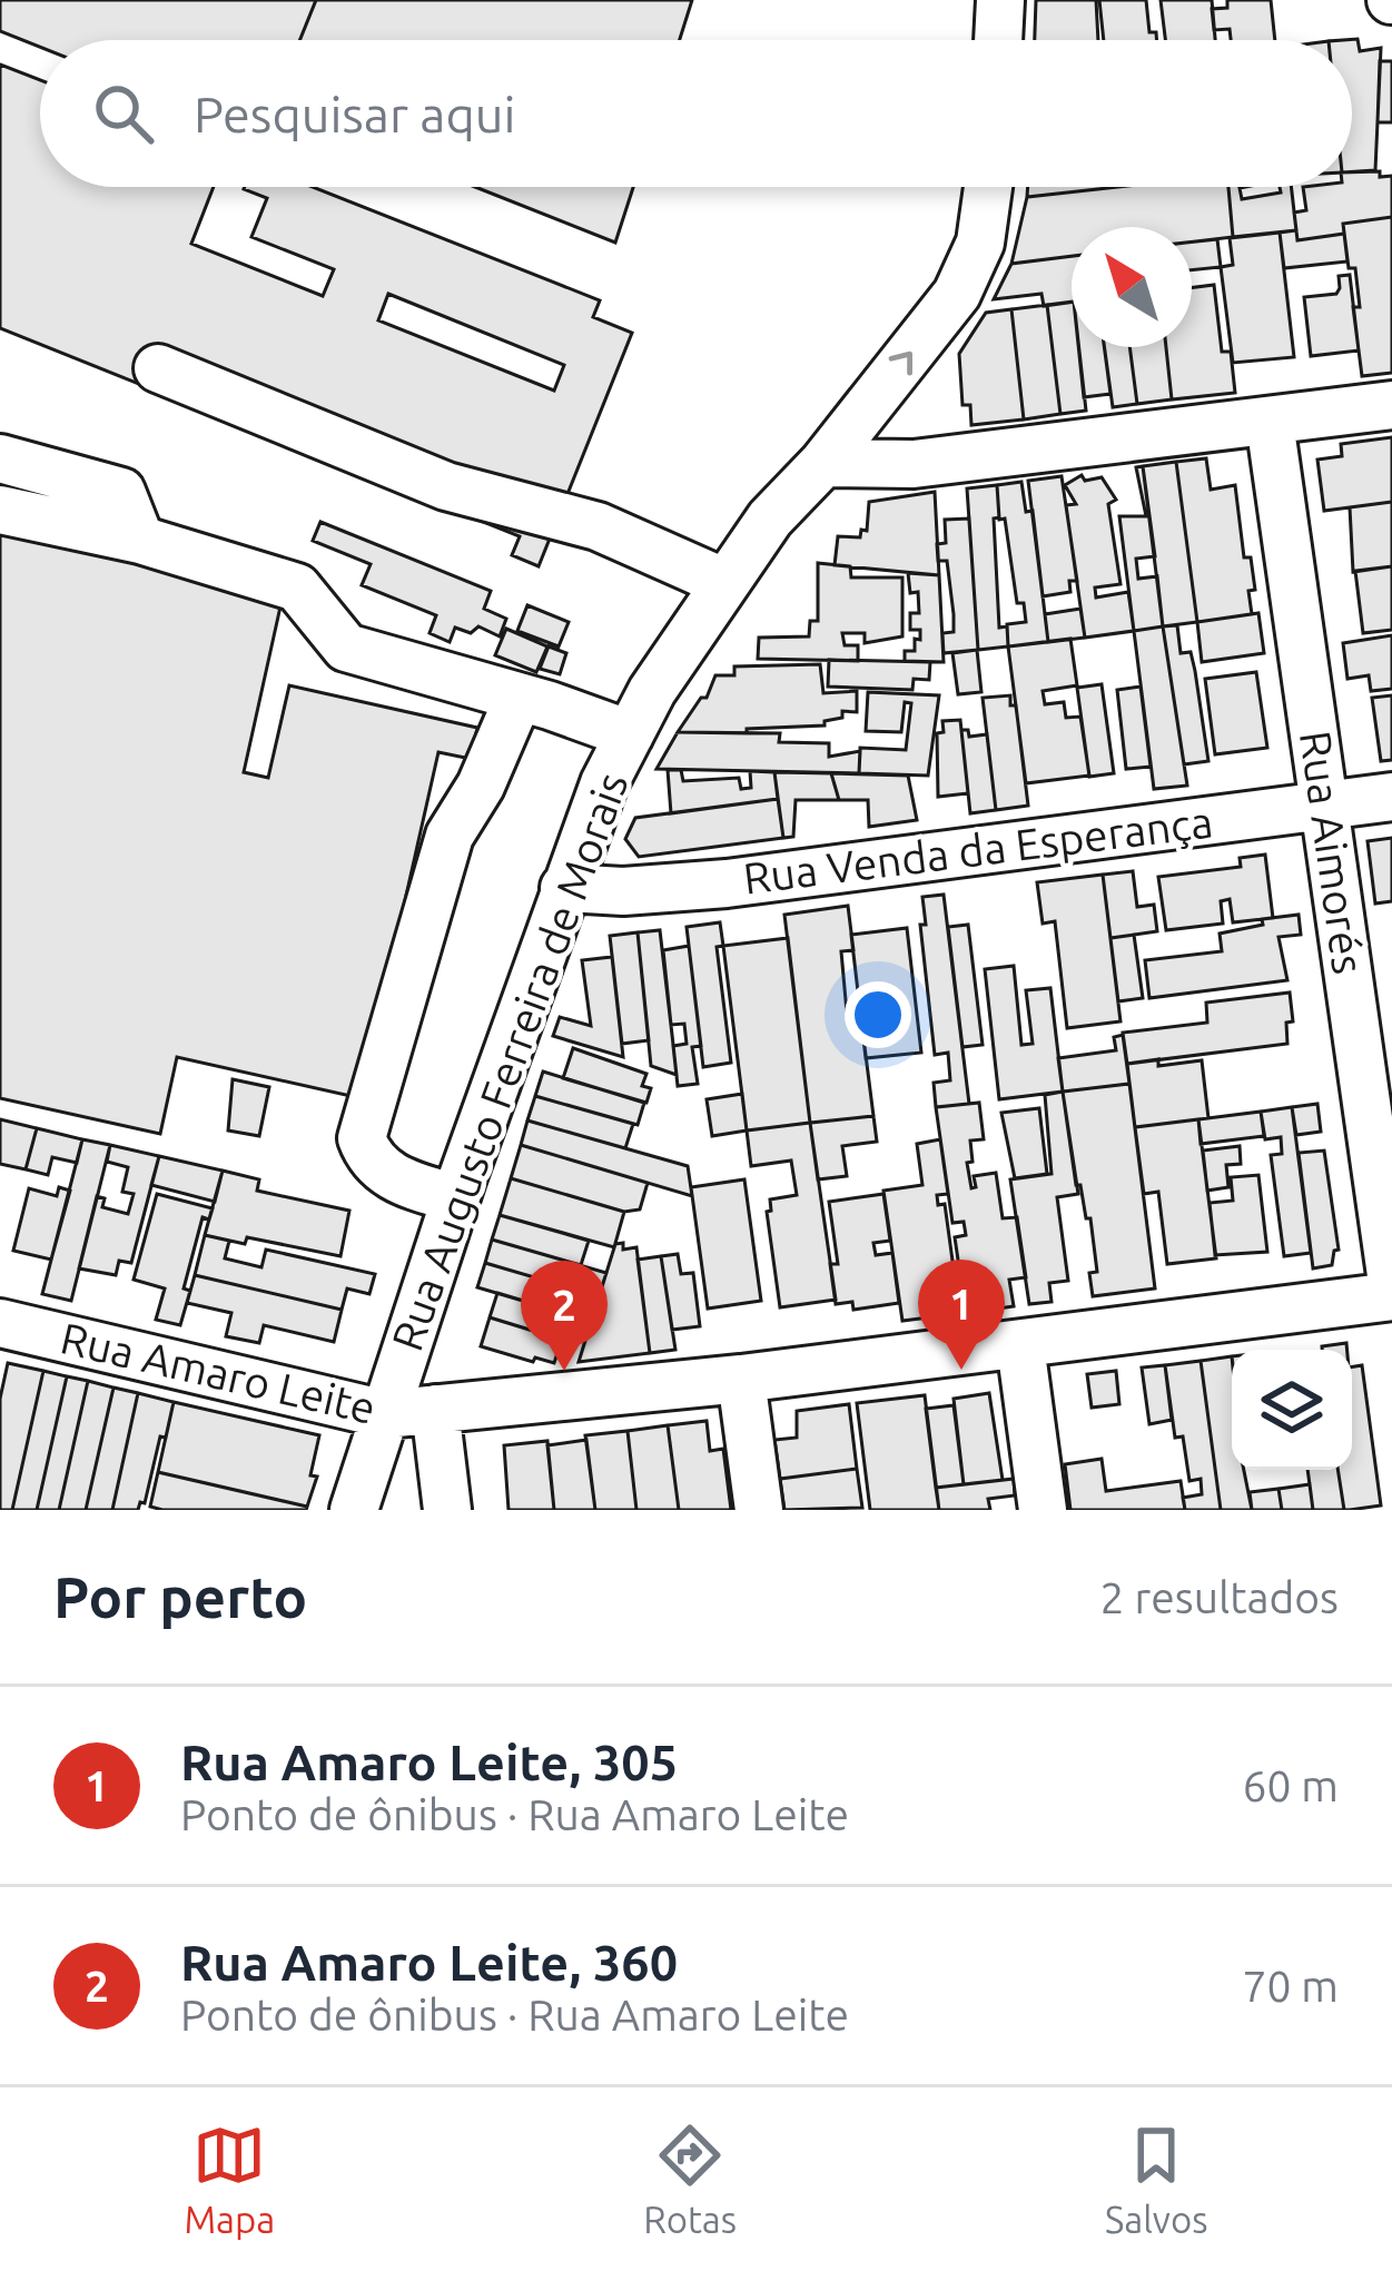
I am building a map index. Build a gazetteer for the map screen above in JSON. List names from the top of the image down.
{
  "streets": {
    "street": [
      "Rua Venda da Esperança",
      "Rua Aimorés",
      "Rua Augusto Ferreira de Morais",
      "Rua Amaro Leite"
    ]
  },
  "crossings": [
    ["Rua Venda da Esperança", "Rua Aimorés"],
    ["Rua Venda da Esperança", "Rua Augusto Ferreira de Morais"],
    ["Rua Augusto Ferreira de Morais", "Rua Amaro Leite"]
  ],
  "north": "top left",
  "page": {
    "search": "Pesquisar aqui",
    "pins": ["1", "2"],
    "heading": ["Por perto", "2 resultados"],
    "list": [
      {
        "mark": "1",
        "name": "Rua Amaro Leite, 305",
        "note": "Ponto de ônibus · Rua Amaro Leite",
        "value": "60 m"
      },
      {
        "mark": "2",
        "name": "Rua Amaro Leite, 360",
        "note": "Ponto de ônibus · Rua Amaro Leite",
        "value": "70 m"
      }
    ],
    "nav": ["Mapa", "Rotas", "Salvos"]
  }
}
